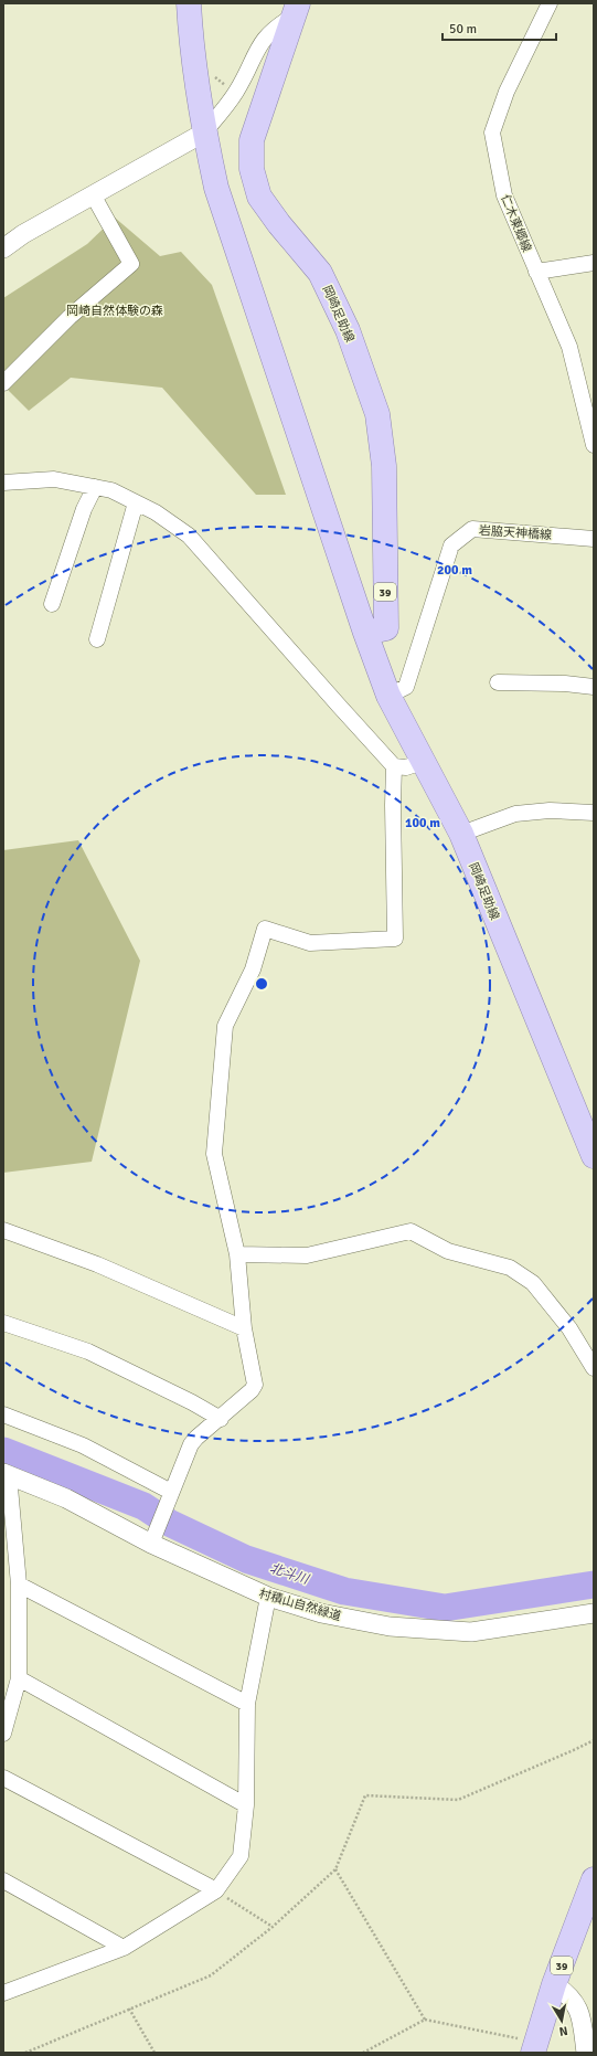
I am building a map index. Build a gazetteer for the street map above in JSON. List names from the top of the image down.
{
  "streets": {
    "main road": ["岡崎足助線", "39"],
    "street": ["仁木東郷線", "岩脇天神橋線", "村積山自然緑道"]
  },
  "crossings": [
    ["岡崎足助線", "岩脇天神橋線"]
  ],
  "water": ["北斗川"],
  "parks": ["岡崎自然体験の森"],
  "scale_bar": "50 m",
  "north": "bottom",
  "rings": ["200 m", "100 m"]
}
